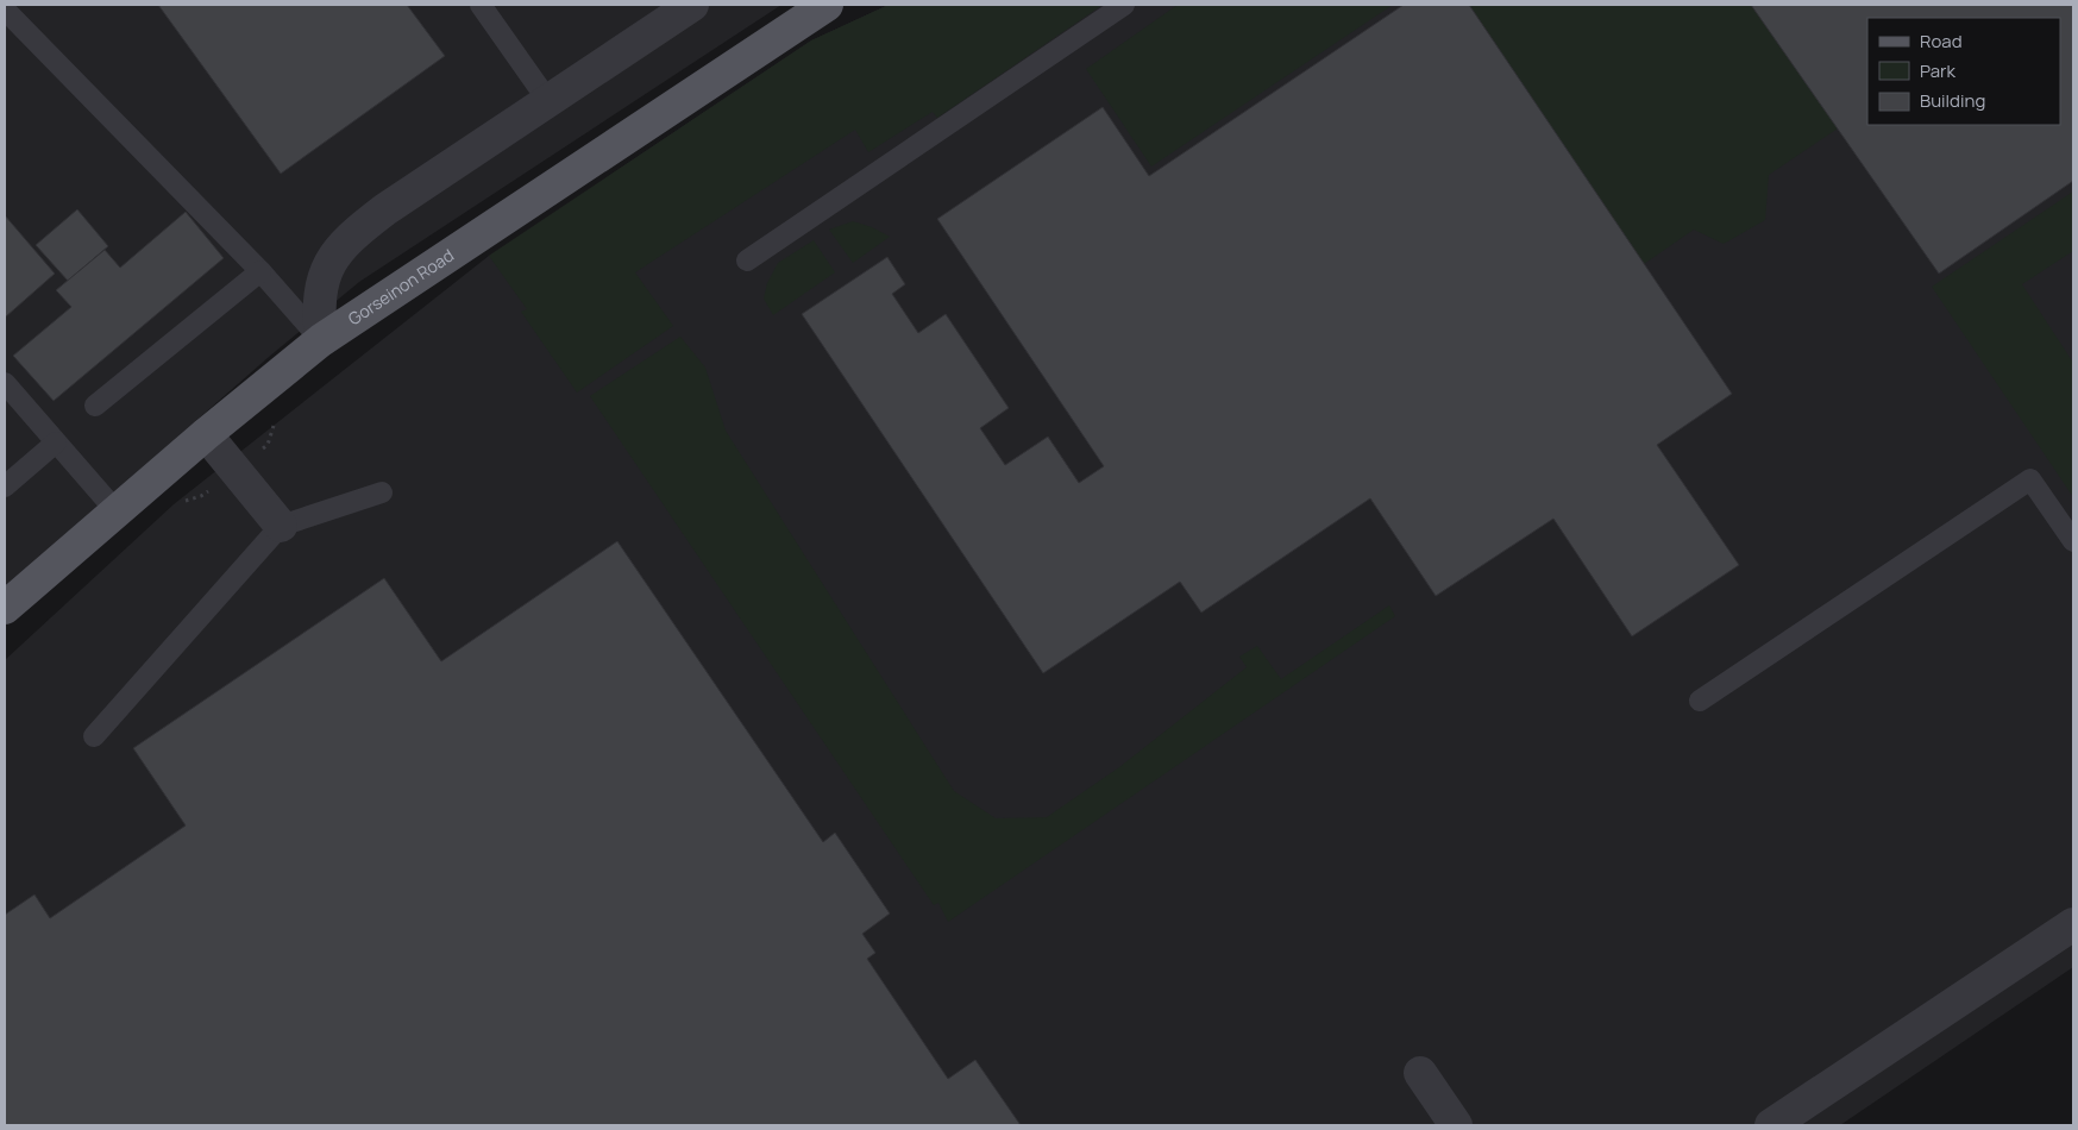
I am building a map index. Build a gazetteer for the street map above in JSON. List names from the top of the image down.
{
  "streets": {
    "main road": ["Gorseinon Road"]
  },
  "legend": ["Road", "Park", "Building"]
}
